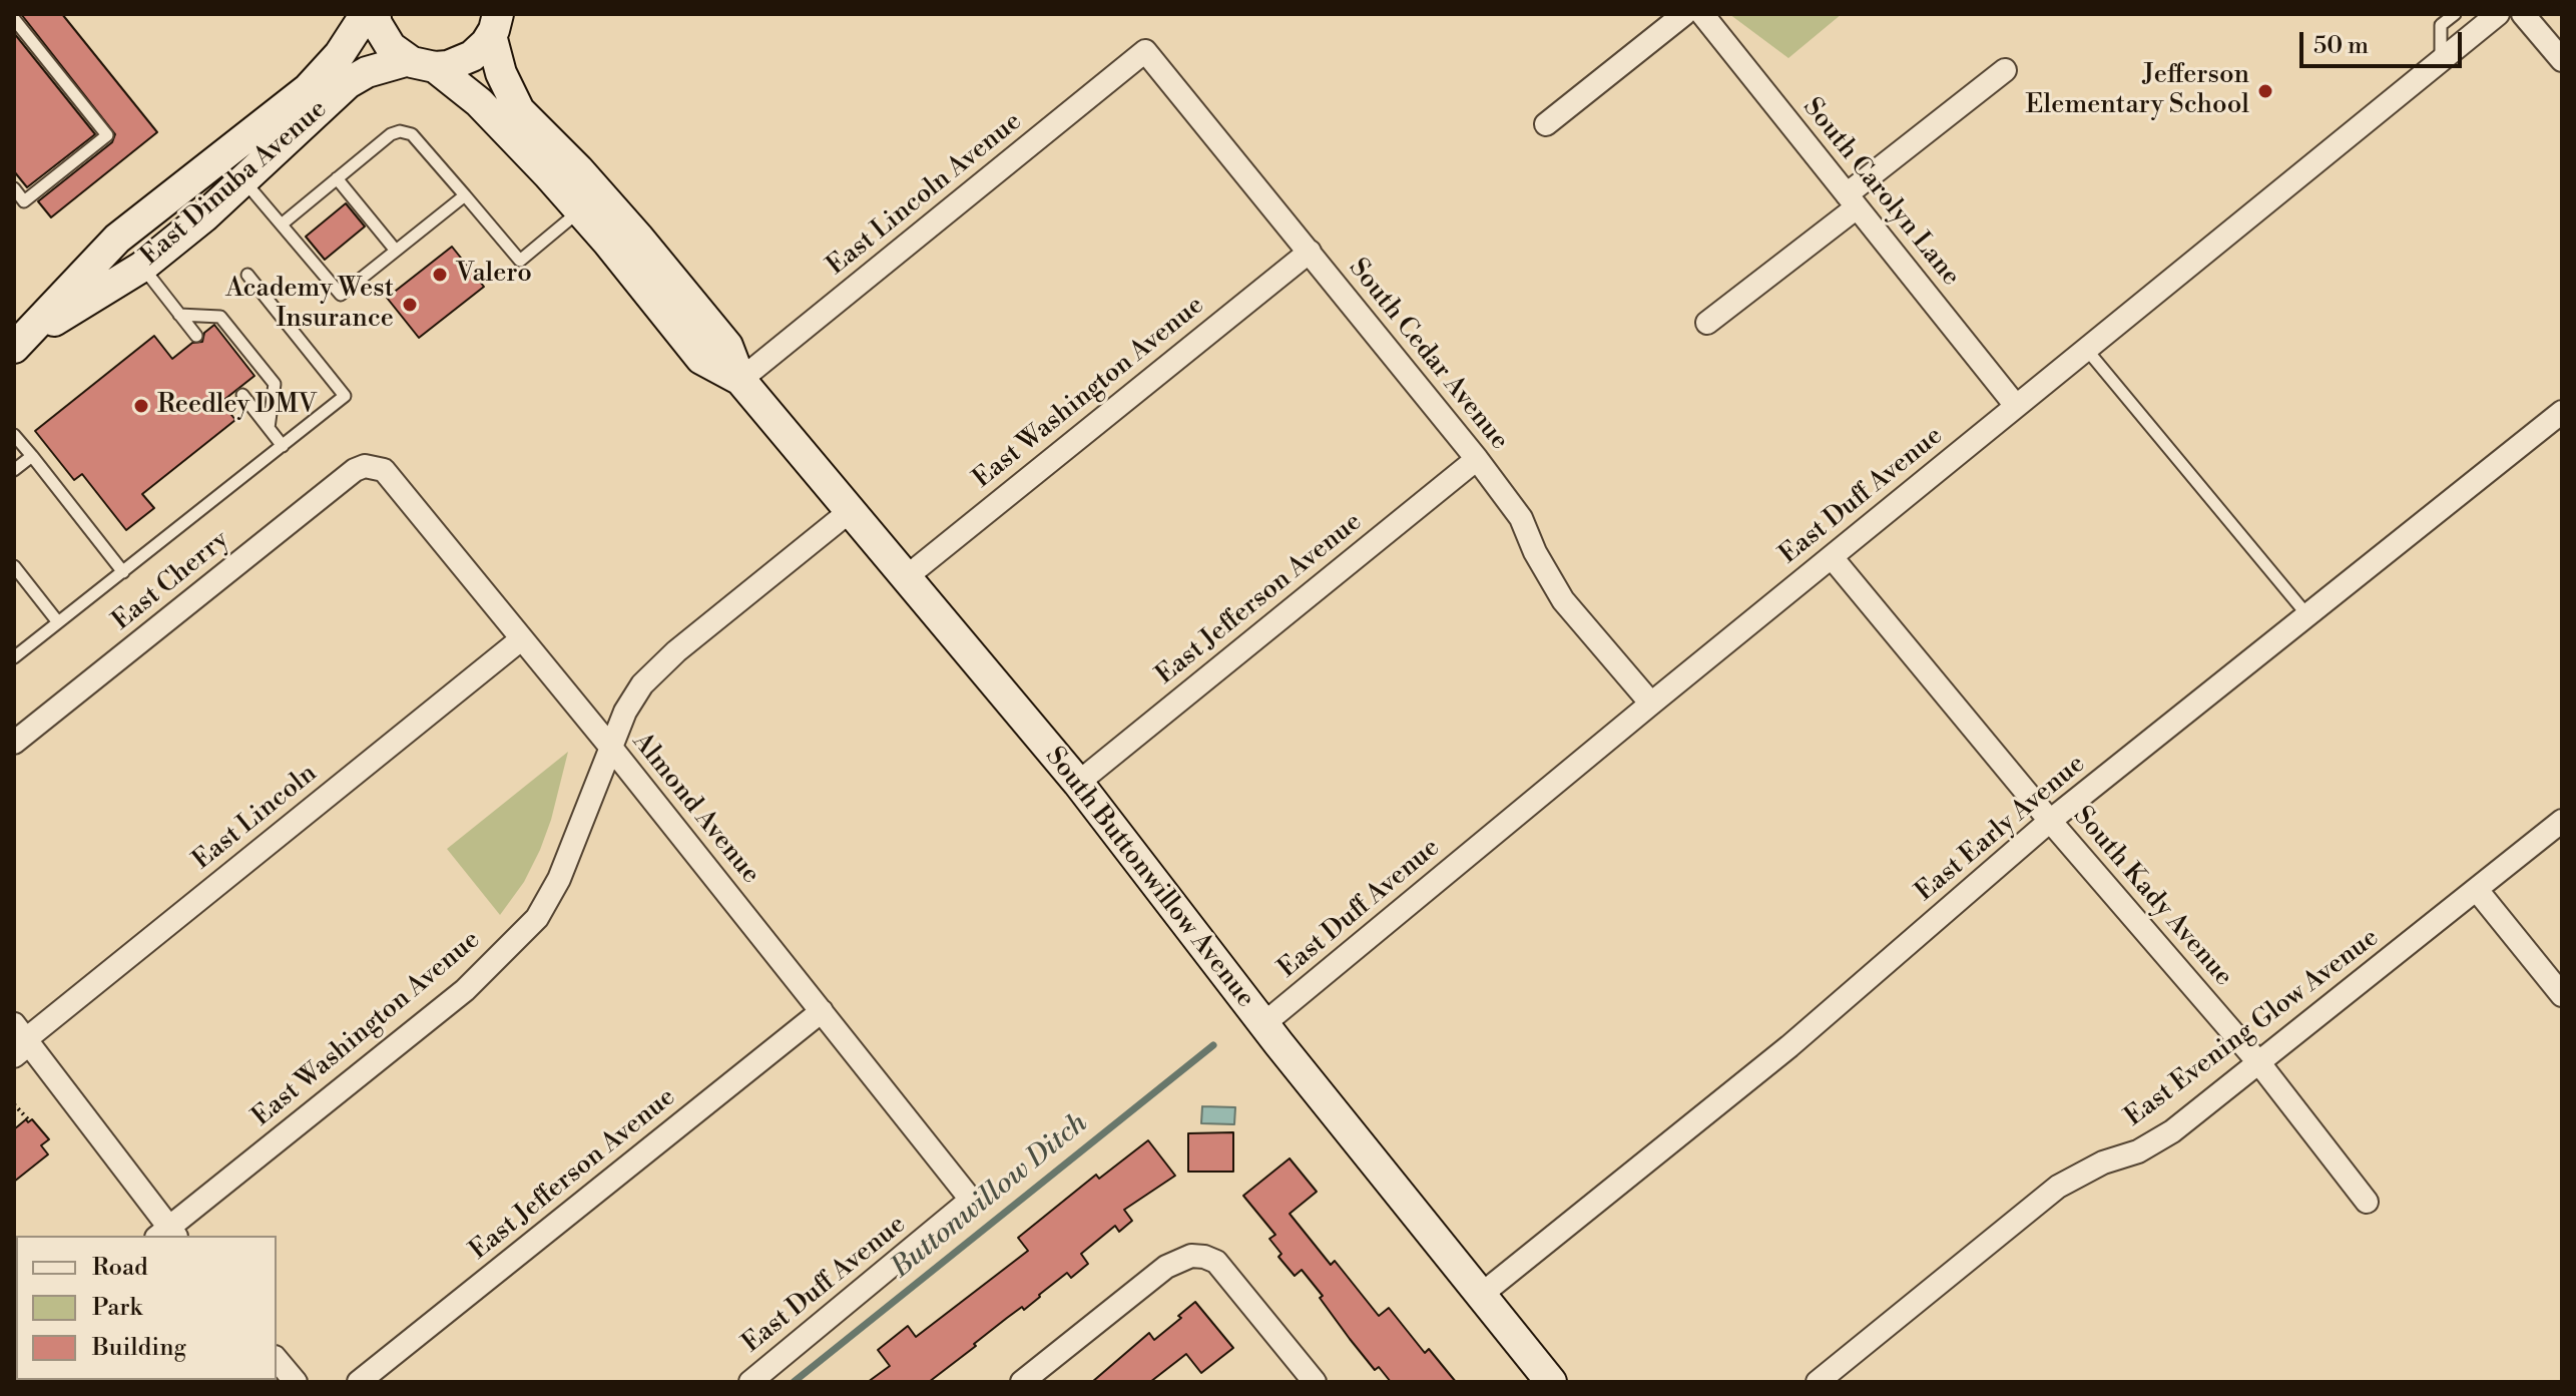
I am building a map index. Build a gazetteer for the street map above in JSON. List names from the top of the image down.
{
  "streets": {
    "street": [
      "East Dinuba Avenue",
      "South Carolyn Lane",
      "East Lincoln Avenue",
      "South Cedar Avenue",
      "East Washington Avenue",
      "East Duff Avenue",
      "East Cherry",
      "East Jefferson Avenue",
      "Almond Avenue",
      "East Lincoln",
      "East Early Avenue",
      "South Buttonwillow Avenue",
      "South Kady Avenue",
      "East Evening Glow Avenue"
    ]
  },
  "crossings": [
    ["East Dinuba Avenue", "South Buttonwillow Avenue"],
    ["South Carolyn Lane", "East Duff Avenue"],
    ["East Lincoln Avenue", "South Cedar Avenue"],
    ["East Lincoln Avenue", "South Buttonwillow Avenue"],
    ["South Cedar Avenue", "East Washington Avenue"],
    ["South Cedar Avenue", "East Duff Avenue"],
    ["South Cedar Avenue", "East Jefferson Avenue"],
    ["East Washington Avenue", "Almond Avenue"],
    ["East Washington Avenue", "South Buttonwillow Avenue"],
    ["East Duff Avenue", "Almond Avenue"],
    ["East Duff Avenue", "South Buttonwillow Avenue"],
    ["East Duff Avenue", "South Kady Avenue"],
    ["East Cherry", "Almond Avenue"],
    ["East Jefferson Avenue", "Almond Avenue"],
    ["East Jefferson Avenue", "South Buttonwillow Avenue"],
    ["Almond Avenue", "East Lincoln"],
    ["East Early Avenue", "South Buttonwillow Avenue"],
    ["East Early Avenue", "South Kady Avenue"],
    ["South Kady Avenue", "East Evening Glow Avenue"]
  ],
  "water": ["Buttonwillow Ditch"],
  "places": [
    "Jefferson Elementary School",
    "Valero",
    "Academy West Insurance",
    "Reedley DMV"
  ],
  "legend": ["Road", "Park", "Building"],
  "scale_bar": "50 m"
}
